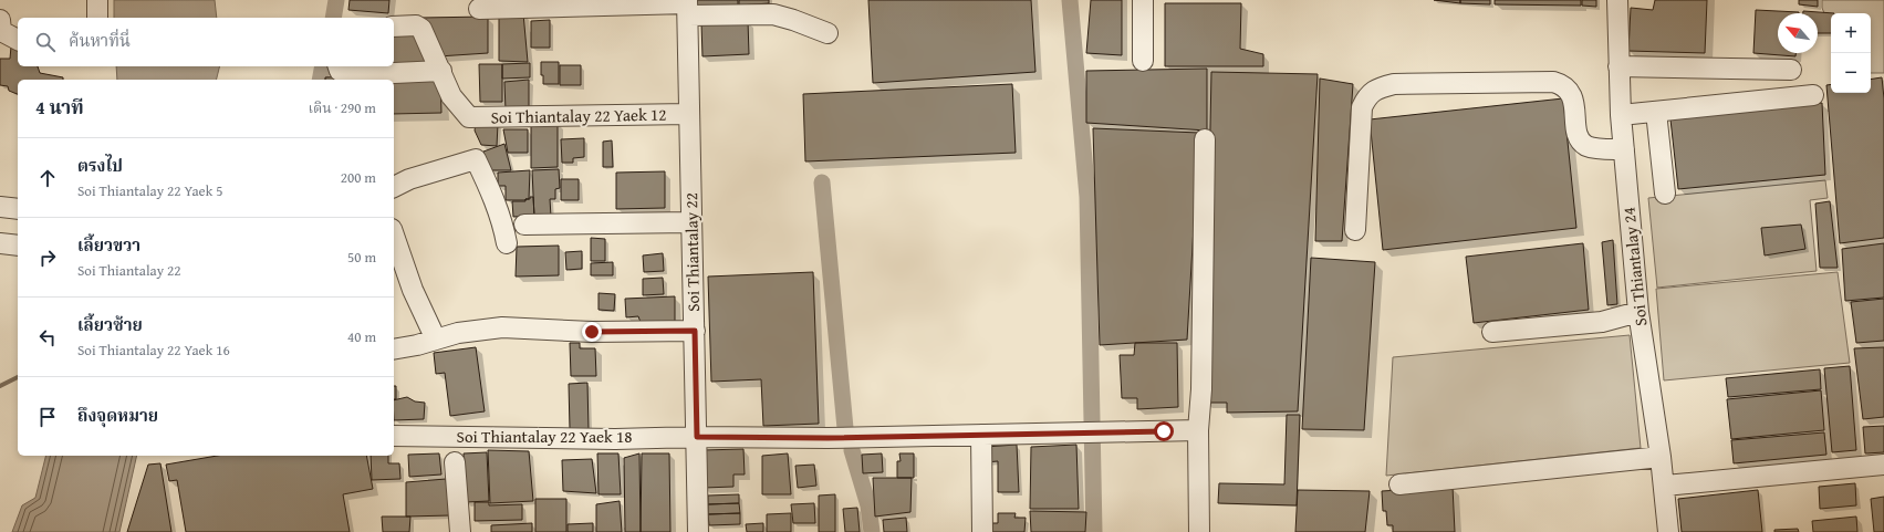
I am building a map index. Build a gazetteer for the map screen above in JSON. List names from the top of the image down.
{
  "streets": {
    "street": [
      "Soi Thiantalay 22 Yaek 12",
      "Soi Thiantalay 22",
      "Soi Thiantalay 24",
      "Soi Thiantalay 22 Yaek 18"
    ]
  },
  "crossings": [
    ["Soi Thiantalay 22 Yaek 12", "Soi Thiantalay 22"],
    ["Soi Thiantalay 22", "Soi Thiantalay 22 Yaek 18"]
  ],
  "north": "top left",
  "page": {
    "map_buttons": ["+", "−"],
    "search": "ค้นหาที่นี่",
    "heading": ["4 นาที", "เดิน · 290 m"],
    "list": [
      ["ตรงไป", "Soi Thiantalay 22 Yaek 5", "200 m"],
      ["เลี้ยวขวา", "Soi Thiantalay 22", "50 m"],
      ["เลี้ยวซ้าย", "Soi Thiantalay 22 Yaek 16", "40 m"],
      "ถึงจุดหมาย"
    ]
  }
}
